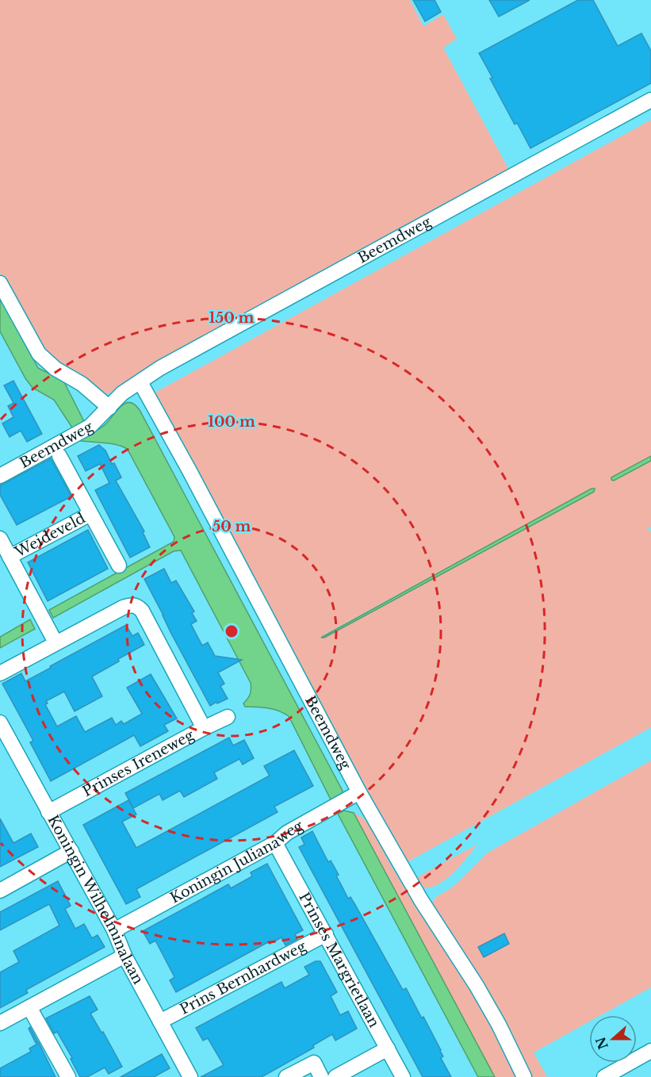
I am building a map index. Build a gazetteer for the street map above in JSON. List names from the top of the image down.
{
  "streets": {
    "street": [
      "Beemdweg",
      "Weideveld",
      "Prinses Ireneweg",
      "Koningin Julianaweg",
      "Koningin Wilhelminalaan",
      "Prinses Margrietlaan",
      "Prins Bernhardweg"
    ]
  },
  "crossings": [
    ["Beemdweg", "Koningin Julianaweg"],
    ["Prinses Ireneweg", "Koningin Wilhelminalaan"],
    ["Koningin Julianaweg", "Koningin Wilhelminalaan"],
    ["Koningin Julianaweg", "Prinses Margrietlaan"],
    ["Koningin Wilhelminalaan", "Prins Bernhardweg"],
    ["Prinses Margrietlaan", "Prins Bernhardweg"]
  ],
  "north": "left",
  "rings": ["150 m", "100 m", "50 m"]
}
